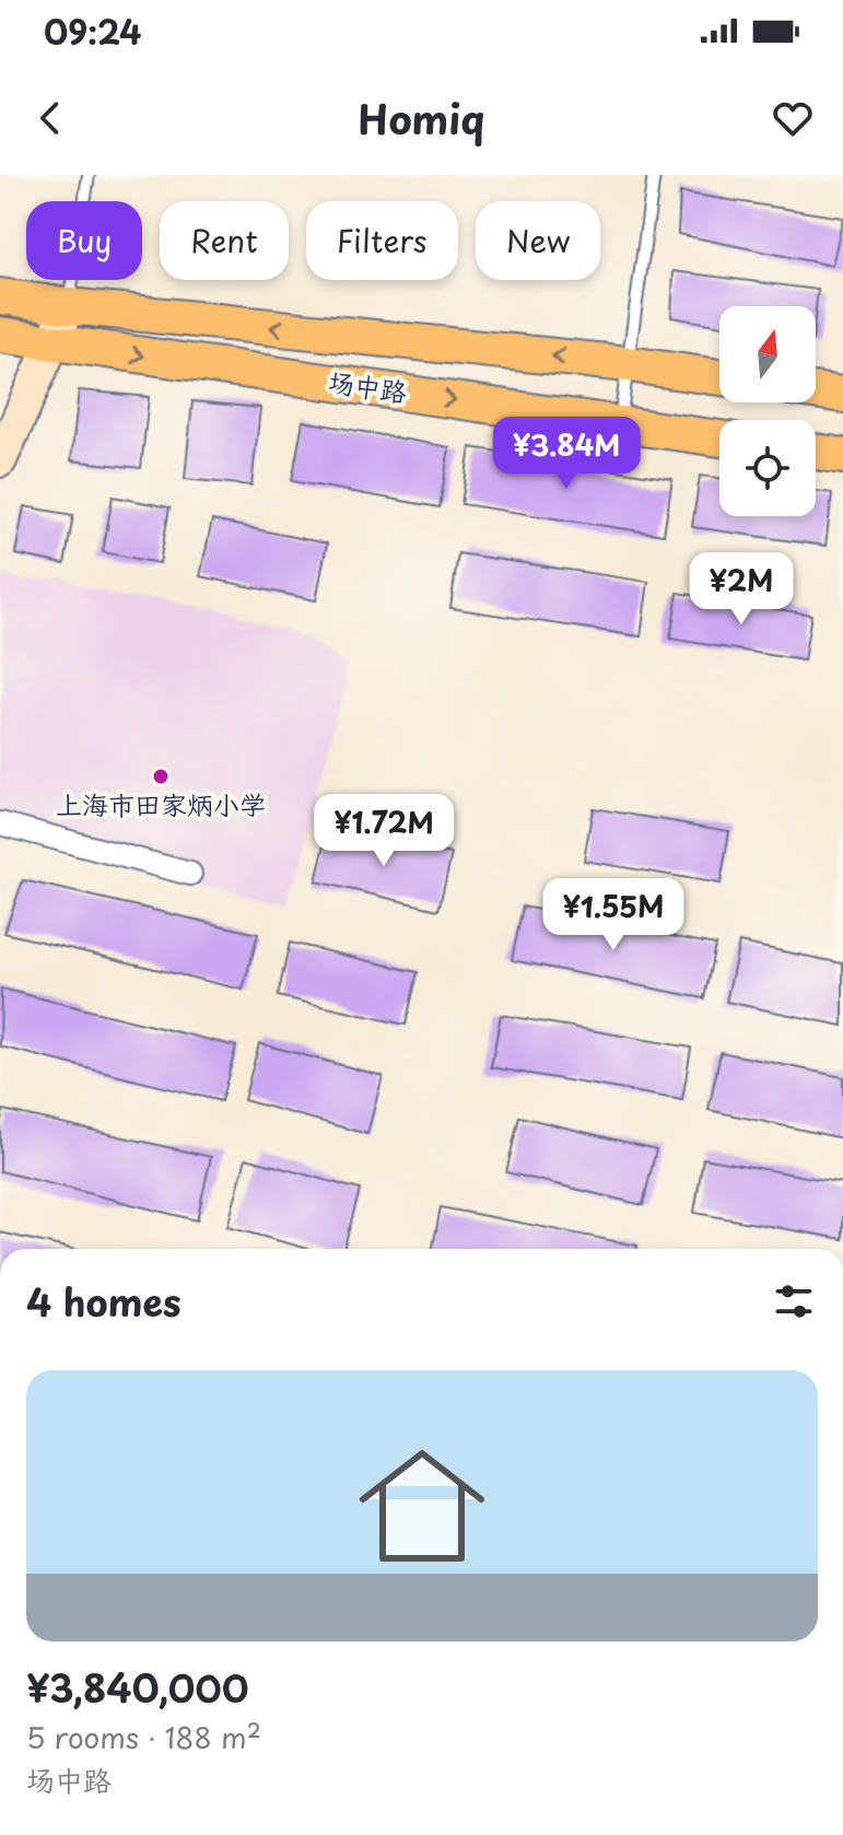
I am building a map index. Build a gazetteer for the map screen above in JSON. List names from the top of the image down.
{
  "streets": {
    "main road": ["场中路"]
  },
  "places": ["上海市田家炳小学"],
  "north": "top",
  "page": {
    "status": "09:24",
    "header": "Homiq",
    "chip": [
      "Buy",
      "Rent",
      "Filters",
      "New"
    ],
    "price": [
      "¥3.84M",
      "¥2M",
      "¥1.72M",
      "¥1.55M"
    ],
    "heading": "4 homes",
    "list": [
      {
        "name": "¥3,840,000",
        "note": "5 rooms · 188 m² · 场中路"
      }
    ]
  }
}
